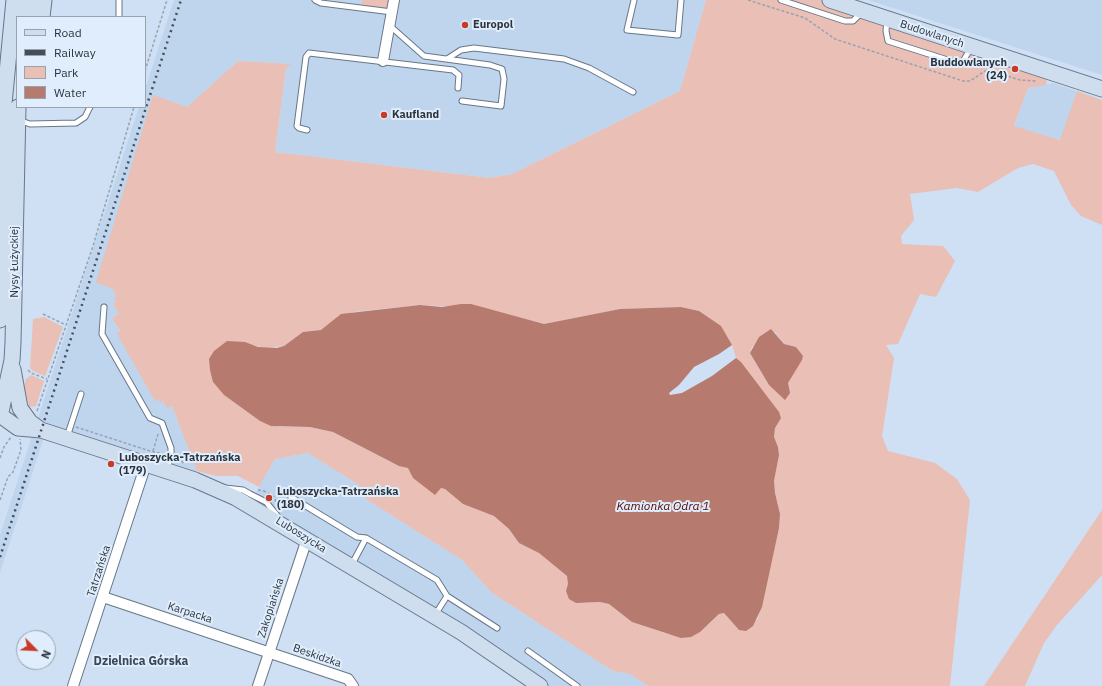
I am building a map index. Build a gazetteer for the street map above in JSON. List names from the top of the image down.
{
  "streets": {
    "main road": ["Budowlanych", "Nysy Łużyckiej", "Luboszycka"],
    "street": [
      "Tatrzańska",
      "Zakopiańska",
      "Karpacka",
      "Beskidzka"
    ]
  },
  "crossings": [
    ["Luboszycka", "Tatrzańska"],
    ["Luboszycka", "Zakopiańska"],
    ["Tatrzańska", "Karpacka"],
    ["Zakopiańska", "Karpacka"],
    ["Zakopiańska", "Beskidzka"],
    ["Karpacka", "Beskidzka"]
  ],
  "districts": ["Dzielnica Górska"],
  "water": ["Kamionka Odra 1"],
  "places": [
    "Europol",
    "Buddowlanych (24)",
    "Kaufland",
    "Luboszycka-Tatrzańska (179)",
    "Luboszycka-Tatrzańska (180)"
  ],
  "legend": [
    "Road",
    "Railway",
    "Park",
    "Water"
  ],
  "north": "bottom right"
}
